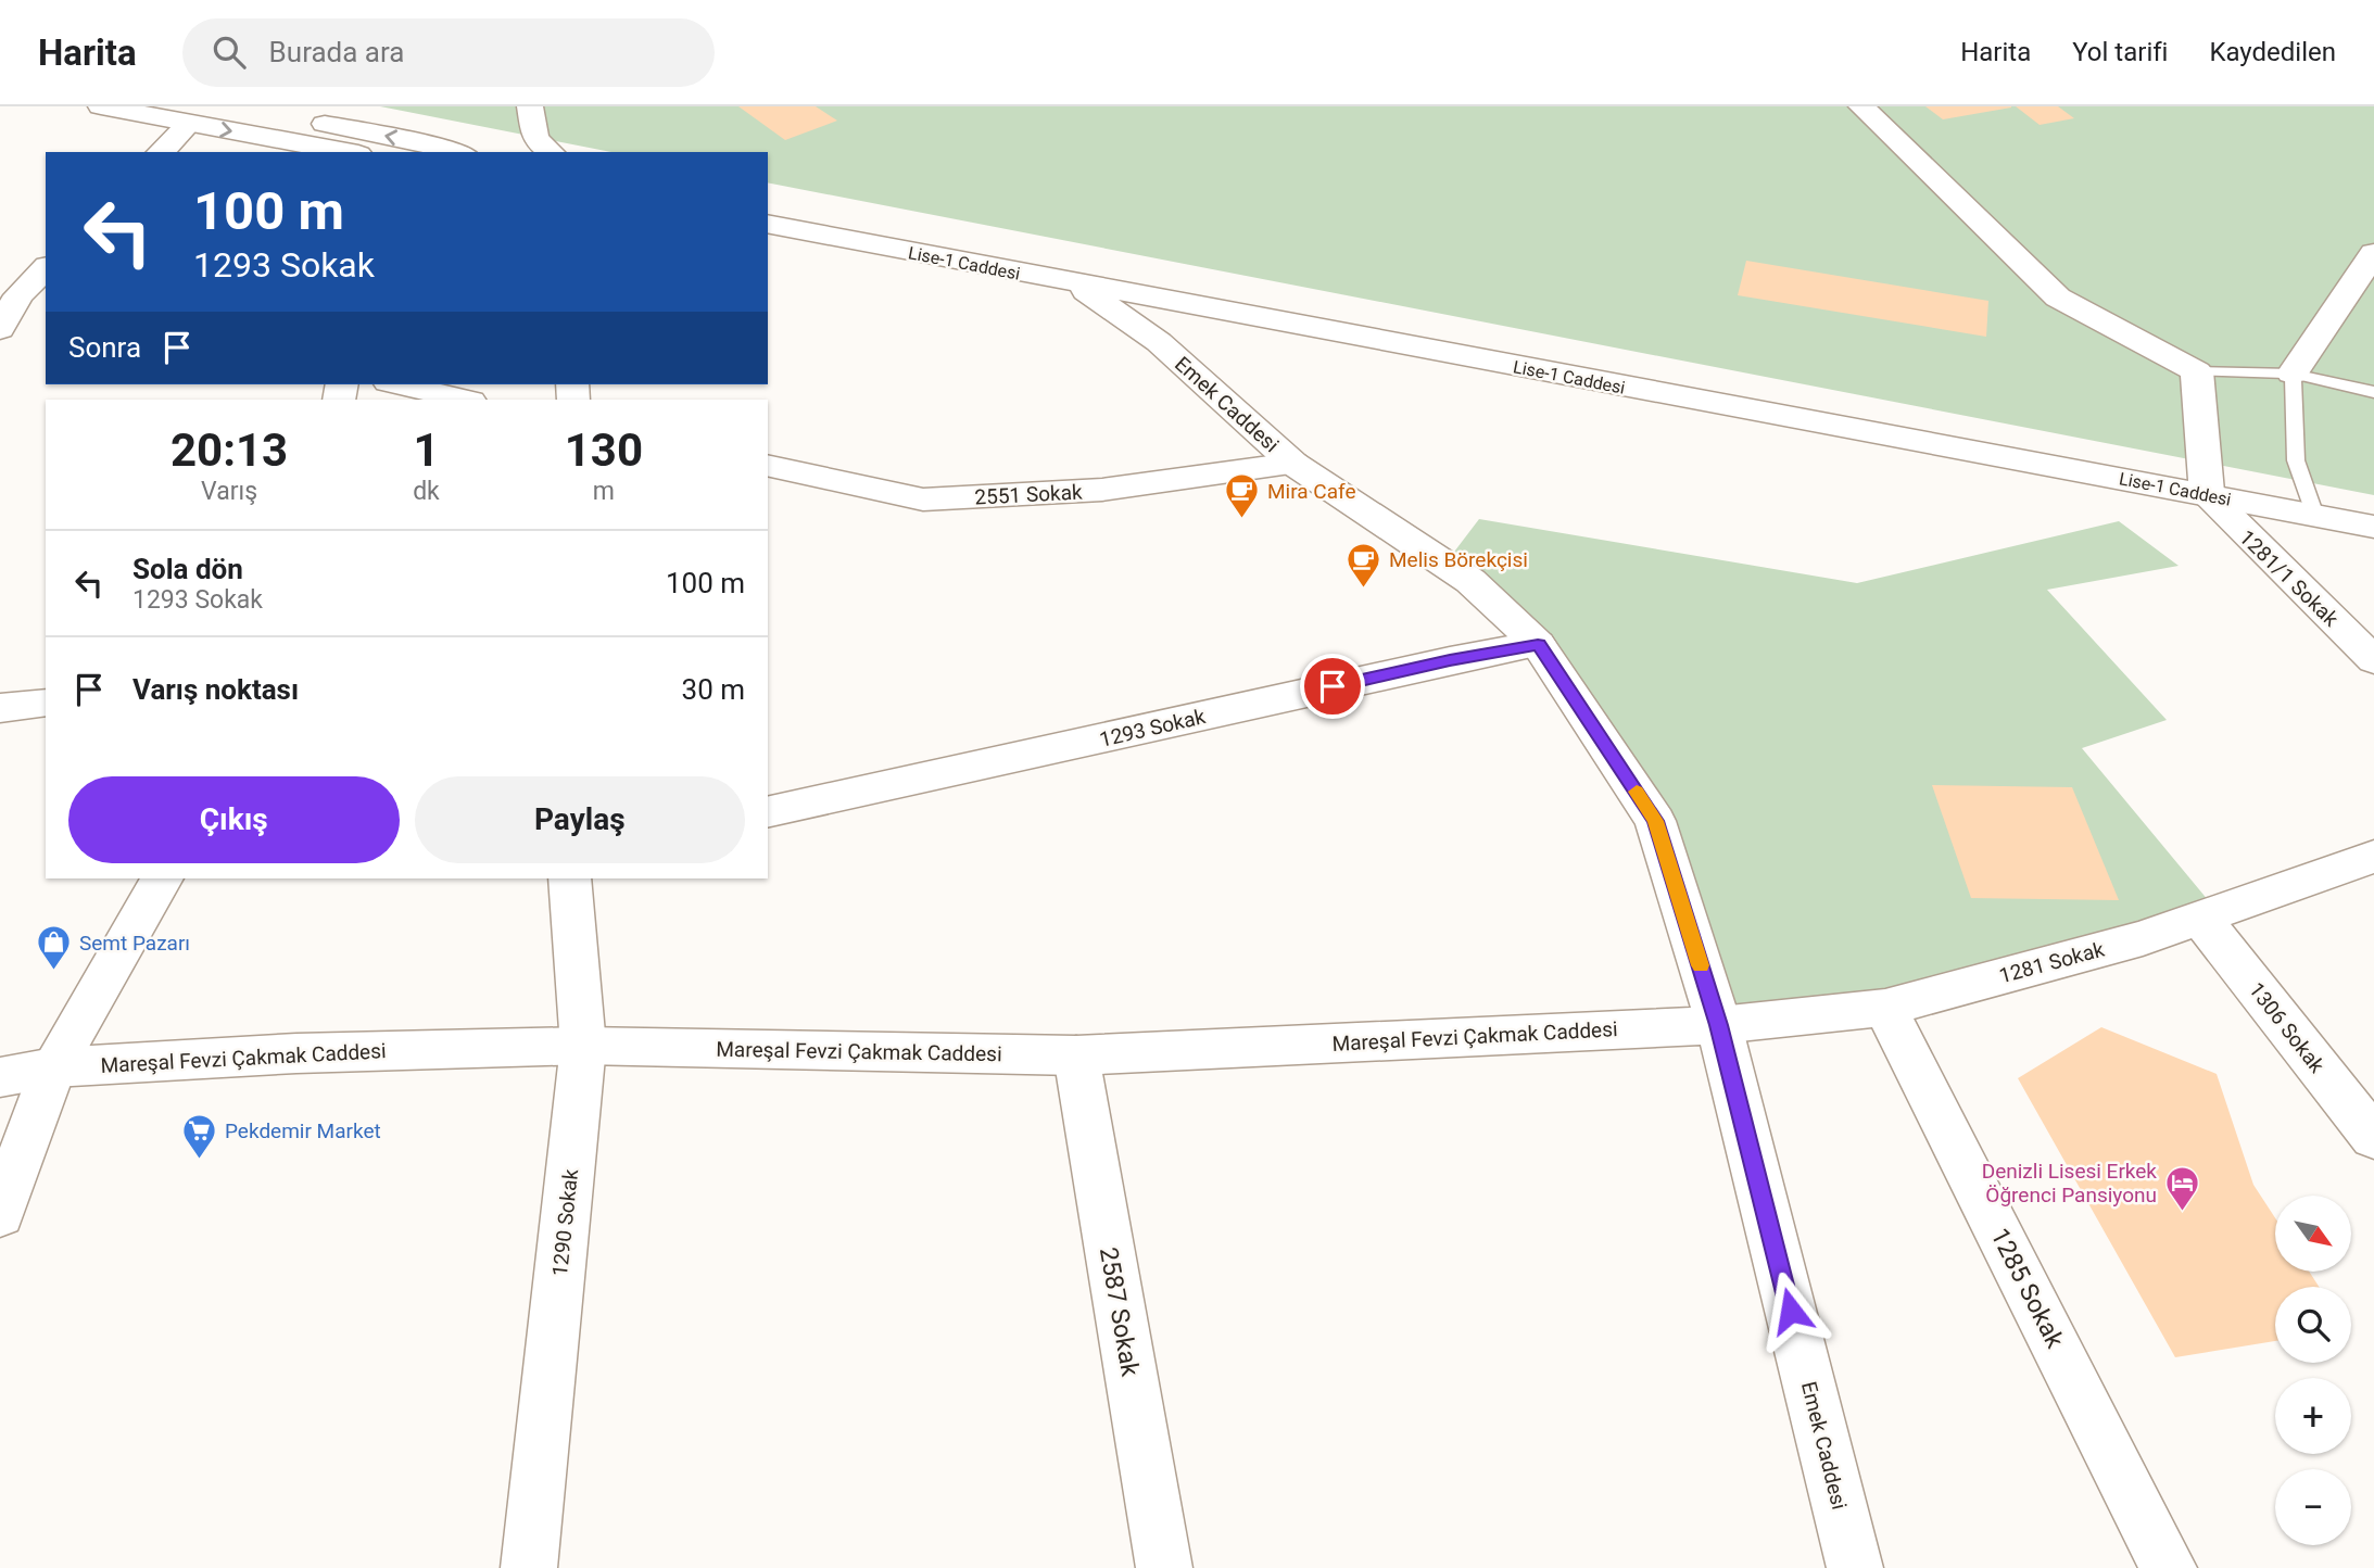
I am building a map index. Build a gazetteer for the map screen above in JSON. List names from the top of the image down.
{
  "streets": {
    "street": [
      "Lise-1 Caddesi",
      "Emek Caddesi",
      "2551 Sokak",
      "1281/1 Sokak",
      "1293 Sokak",
      "1281 Sokak",
      "1306 Sokak",
      "Mareşal Fevzi Çakmak Caddesi",
      "1290 Sokak",
      "1285 Sokak",
      "2587 Sokak"
    ]
  },
  "crossings": [
    ["Lise-1 Caddesi", "Emek Caddesi"],
    ["Lise-1 Caddesi", "1281/1 Sokak"],
    ["Emek Caddesi", "2551 Sokak"],
    ["Emek Caddesi", "1293 Sokak"],
    ["Emek Caddesi", "1281 Sokak"],
    ["Emek Caddesi", "Mareşal Fevzi Çakmak Caddesi"],
    ["1281 Sokak", "1306 Sokak"],
    ["1281 Sokak", "Mareşal Fevzi Çakmak Caddesi"],
    ["1281 Sokak", "1285 Sokak"],
    ["Mareşal Fevzi Çakmak Caddesi", "1290 Sokak"],
    ["Mareşal Fevzi Çakmak Caddesi", "2587 Sokak"]
  ],
  "places": {
    "cafe": ["Mira Cafe", "Melis Börekçisi"],
    "shop": ["Semt Pazarı"],
    "supermarket": ["Pekdemir Market"],
    "hotel": ["Denizli Lisesi Erkek Öğrenci Pansiyonu"]
  },
  "north": "bottom right",
  "page": {
    "header": "Harita",
    "search": "Burada ara",
    "nav": ["Harita", "Yol tarifi", "Kaydedilen"],
    "turn": ["100 m", "1293 Sokak"],
    "then": "Sonra",
    "eta": [
      "20:13",
      "Varış",
      "1",
      "dk",
      "130",
      "m"
    ],
    "list": [
      {
        "name": "Sola dön",
        "note": "1293 Sokak",
        "value": "100 m"
      },
      {
        "name": "Varış noktası",
        "value": "30 m"
      }
    ],
    "buttons": ["Çıkış", "Paylaş"],
    "map_buttons": ["+", "−"]
  }
}
